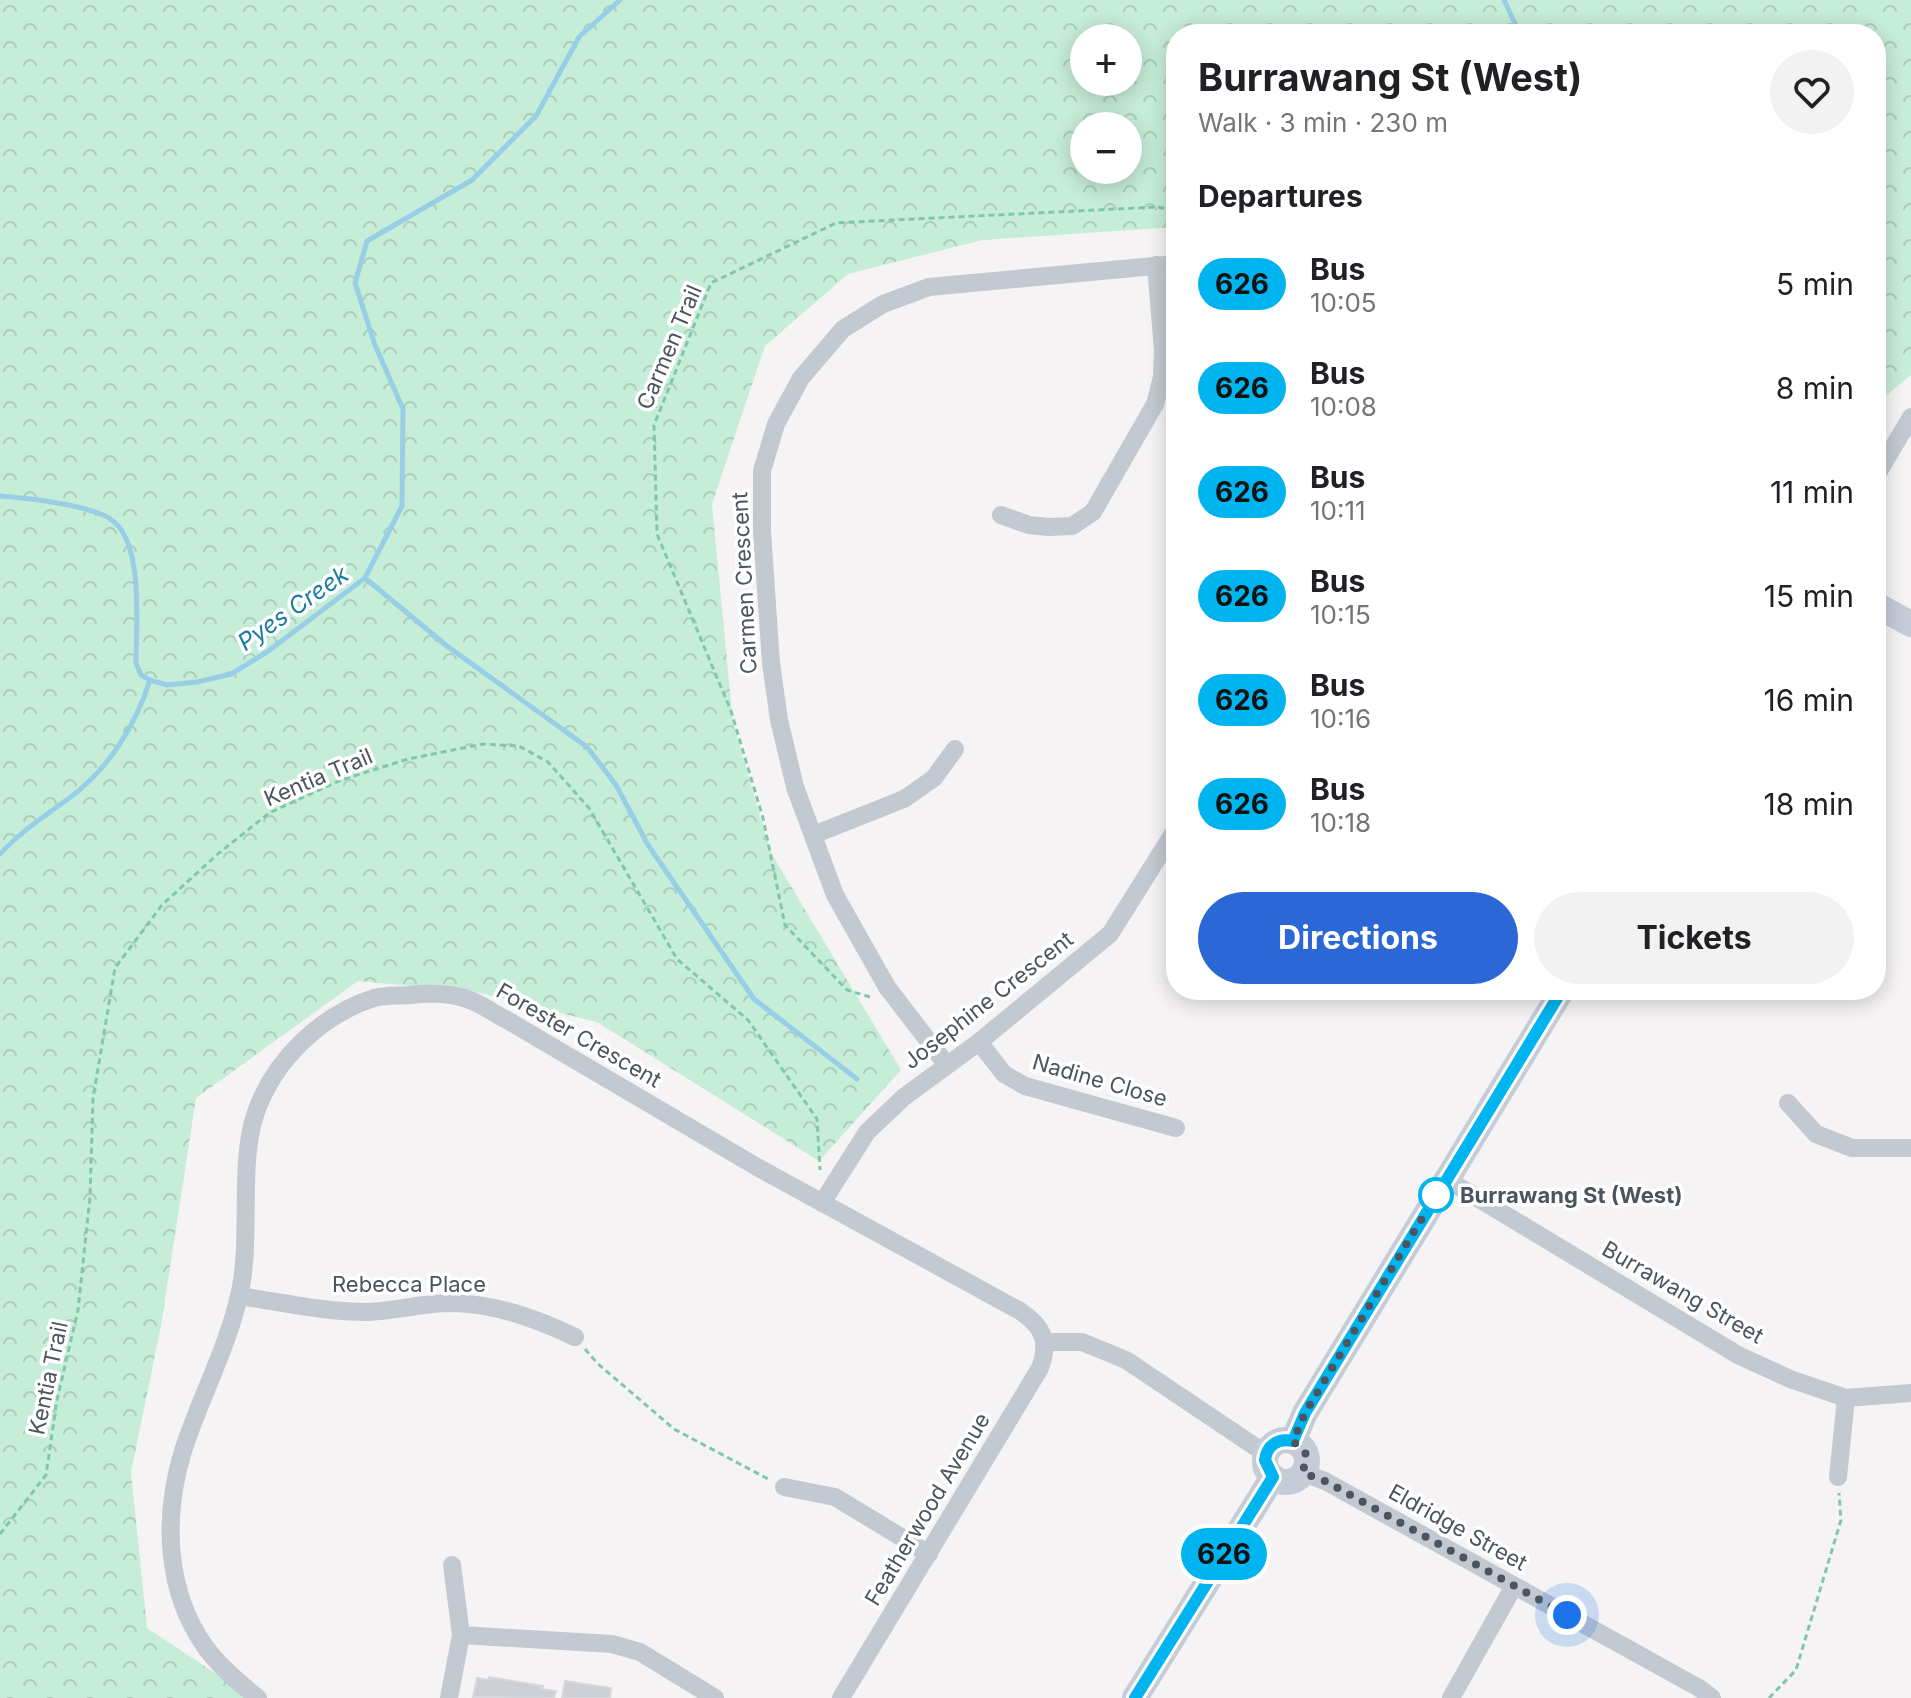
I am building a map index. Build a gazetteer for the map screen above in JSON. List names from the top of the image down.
{
  "streets": {
    "street": [
      "Carmen Crescent",
      "Josephine Crescent",
      "Forester Crescent",
      "Nadine Close",
      "Rebecca Place",
      "Burrawang Street",
      "Featherwood Avenue",
      "Eldridge Street"
    ],
    "path": ["Carmen Trail", "Kentia Trail"]
  },
  "crossings": [
    ["Carmen Trail", "Carmen Crescent"],
    ["Carmen Crescent", "Josephine Crescent"],
    ["Kentia Trail", "Josephine Crescent"],
    ["Kentia Trail", "Forester Crescent"],
    ["Josephine Crescent", "Forester Crescent"],
    ["Josephine Crescent", "Nadine Close"],
    ["Forester Crescent", "Rebecca Place"],
    ["Forester Crescent", "Featherwood Avenue"]
  ],
  "water": ["Pyes Creek"],
  "places": ["Burrawang St (West)"],
  "lines": ["bus line 626"],
  "page": {
    "on_map": "626",
    "map_buttons": ["+", "−"],
    "heading": [
      ["Burrawang St (West)", "Walk · 3 min · 230 m"],
      "Departures"
    ],
    "list": [
      {
        "mark": "626",
        "name": "Bus",
        "note": "10:05",
        "value": "5 min"
      },
      {
        "mark": "626",
        "name": "Bus",
        "note": "10:08",
        "value": "8 min"
      },
      {
        "mark": "626",
        "name": "Bus",
        "note": "10:11",
        "value": "11 min"
      },
      {
        "mark": "626",
        "name": "Bus",
        "note": "10:15",
        "value": "15 min"
      },
      {
        "mark": "626",
        "name": "Bus",
        "note": "10:16",
        "value": "16 min"
      },
      {
        "mark": "626",
        "name": "Bus",
        "note": "10:18",
        "value": "18 min"
      }
    ],
    "buttons": ["Directions", "Tickets"]
  }
}
